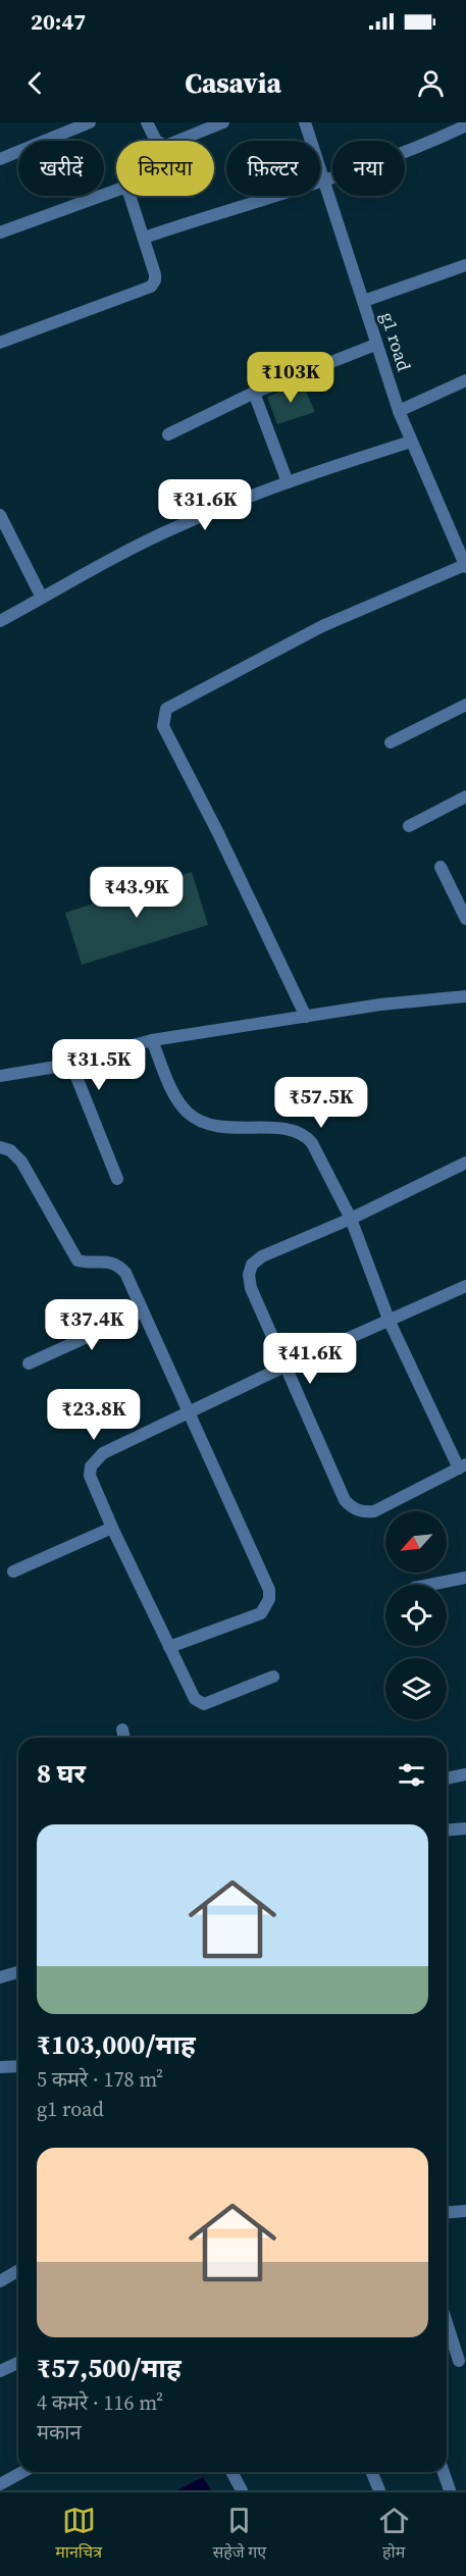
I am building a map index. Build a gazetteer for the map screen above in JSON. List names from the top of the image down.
{
  "streets": {
    "street": ["g1 road"]
  },
  "north": "bottom left",
  "page": {
    "status": "20:47",
    "header": "Casavia",
    "chip": [
      "खरीदें",
      "किराया",
      "फ़िल्टर",
      "नया"
    ],
    "price": [
      "₹103K",
      "₹31.6K",
      "₹43.9K",
      "₹31.5K",
      "₹57.5K",
      "₹37.4K",
      "₹41.6K",
      "₹23.8K"
    ],
    "heading": "8 घर",
    "list": [
      {
        "name": "₹103,000/माह",
        "note": "5 कमरे · 178 m² · g1 road"
      },
      {
        "name": "₹57,500/माह",
        "note": "4 कमरे · 116 m² · मकान"
      }
    ],
    "tabs": ["मानचित्र", "सहेजे गए", "होम"]
  }
}
